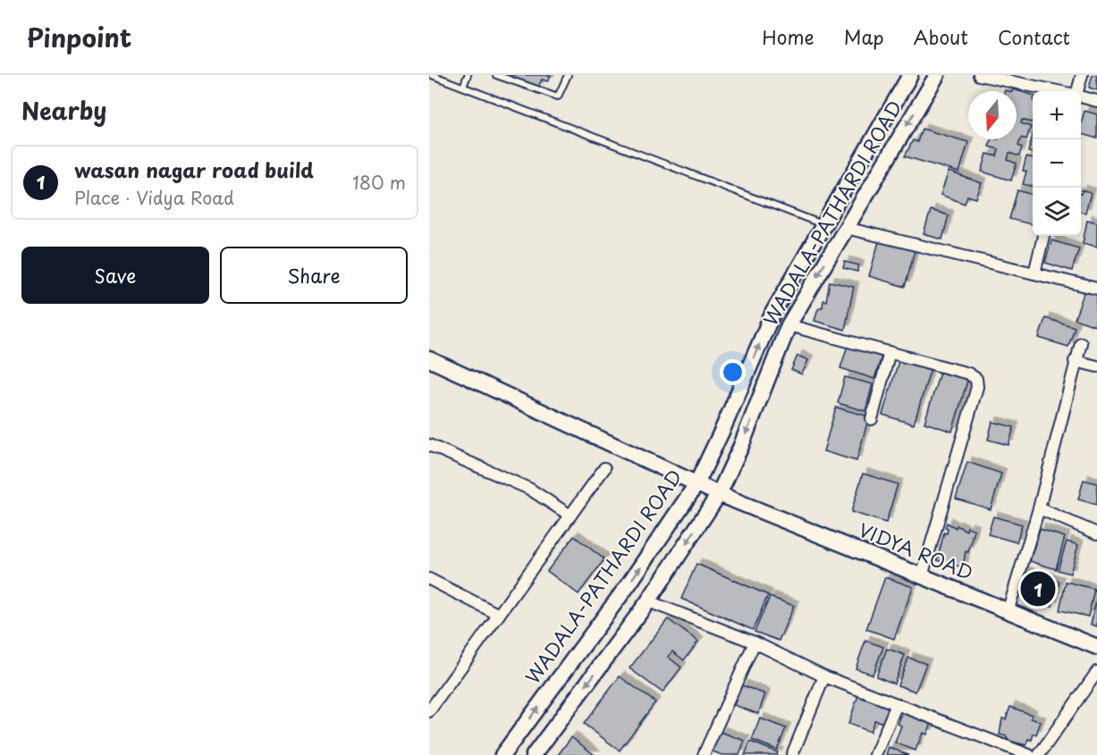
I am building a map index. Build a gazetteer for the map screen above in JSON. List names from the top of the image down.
{
  "streets": {
    "main road": ["WADALA-PATHARDI ROAD", "VIDYA ROAD"]
  },
  "crossings": [
    ["WADALA-PATHARDI ROAD", "VIDYA ROAD"]
  ],
  "north": "bottom",
  "page": {
    "header": "Pinpoint",
    "nav": [
      "Home",
      "Map",
      "About",
      "Contact"
    ],
    "heading": "Nearby",
    "map_buttons": ["+", "−"],
    "list": [
      {
        "mark": "1",
        "name": "wasan nagar road build",
        "note": "Place · Vidya Road",
        "value": "180 m"
      }
    ],
    "buttons": ["Save", "Share"],
    "pins": "1"
  }
}
